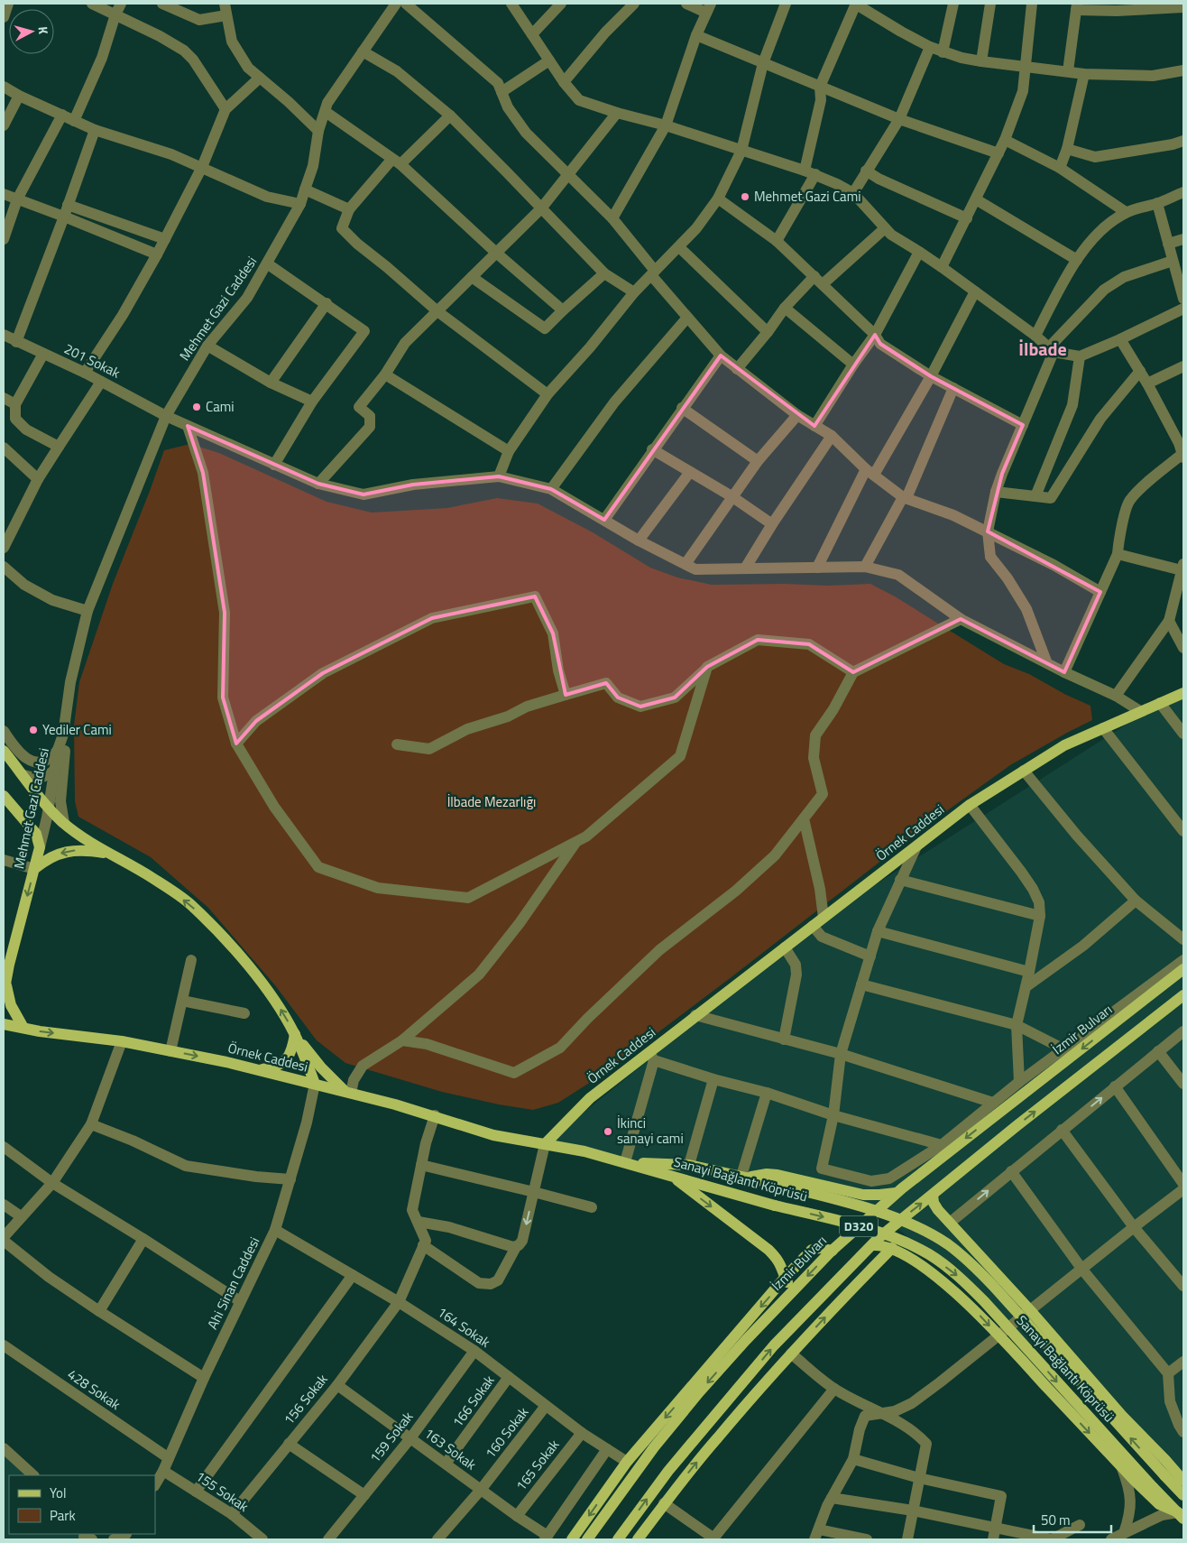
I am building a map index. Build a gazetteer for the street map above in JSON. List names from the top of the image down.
{
  "streets": {
    "main road": [
      "Mehmet Gazi Caddesi",
      "Örnek Caddesi",
      "İzmir Bulvarı",
      "Sanayi Bağlantı Köprüsü",
      "D320"
    ],
    "street": [
      "201 Sokak",
      "Ahi Sinan Caddesi",
      "164 Sokak",
      "428 Sokak",
      "156 Sokak",
      "166 Sokak",
      "160 Sokak",
      "159 Sokak",
      "163 Sokak",
      "165 Sokak",
      "155 Sokak"
    ]
  },
  "crossings": [
    ["Mehmet Gazi Caddesi", "201 Sokak"],
    ["201 Sokak", "Örnek Caddesi"],
    ["Örnek Caddesi", "Ahi Sinan Caddesi"],
    ["Ahi Sinan Caddesi", "164 Sokak"],
    ["Ahi Sinan Caddesi", "428 Sokak"],
    ["Ahi Sinan Caddesi", "155 Sokak"],
    ["164 Sokak", "156 Sokak"],
    ["164 Sokak", "166 Sokak"],
    ["164 Sokak", "160 Sokak"],
    ["164 Sokak", "159 Sokak"],
    ["164 Sokak", "165 Sokak"],
    ["156 Sokak", "163 Sokak"],
    ["156 Sokak", "155 Sokak"],
    ["166 Sokak", "163 Sokak"],
    ["160 Sokak", "163 Sokak"],
    ["159 Sokak", "163 Sokak"],
    ["163 Sokak", "165 Sokak"]
  ],
  "districts": ["İlbade"],
  "parks": ["İlbade Mezarlığı"],
  "places": [
    "Mehmet Gazi Cami",
    "Cami",
    "Yediler Cami",
    "İkinci sanayi cami"
  ],
  "legend": ["Yol", "Park"],
  "scale_bar": "50 m",
  "north": "right"
}
